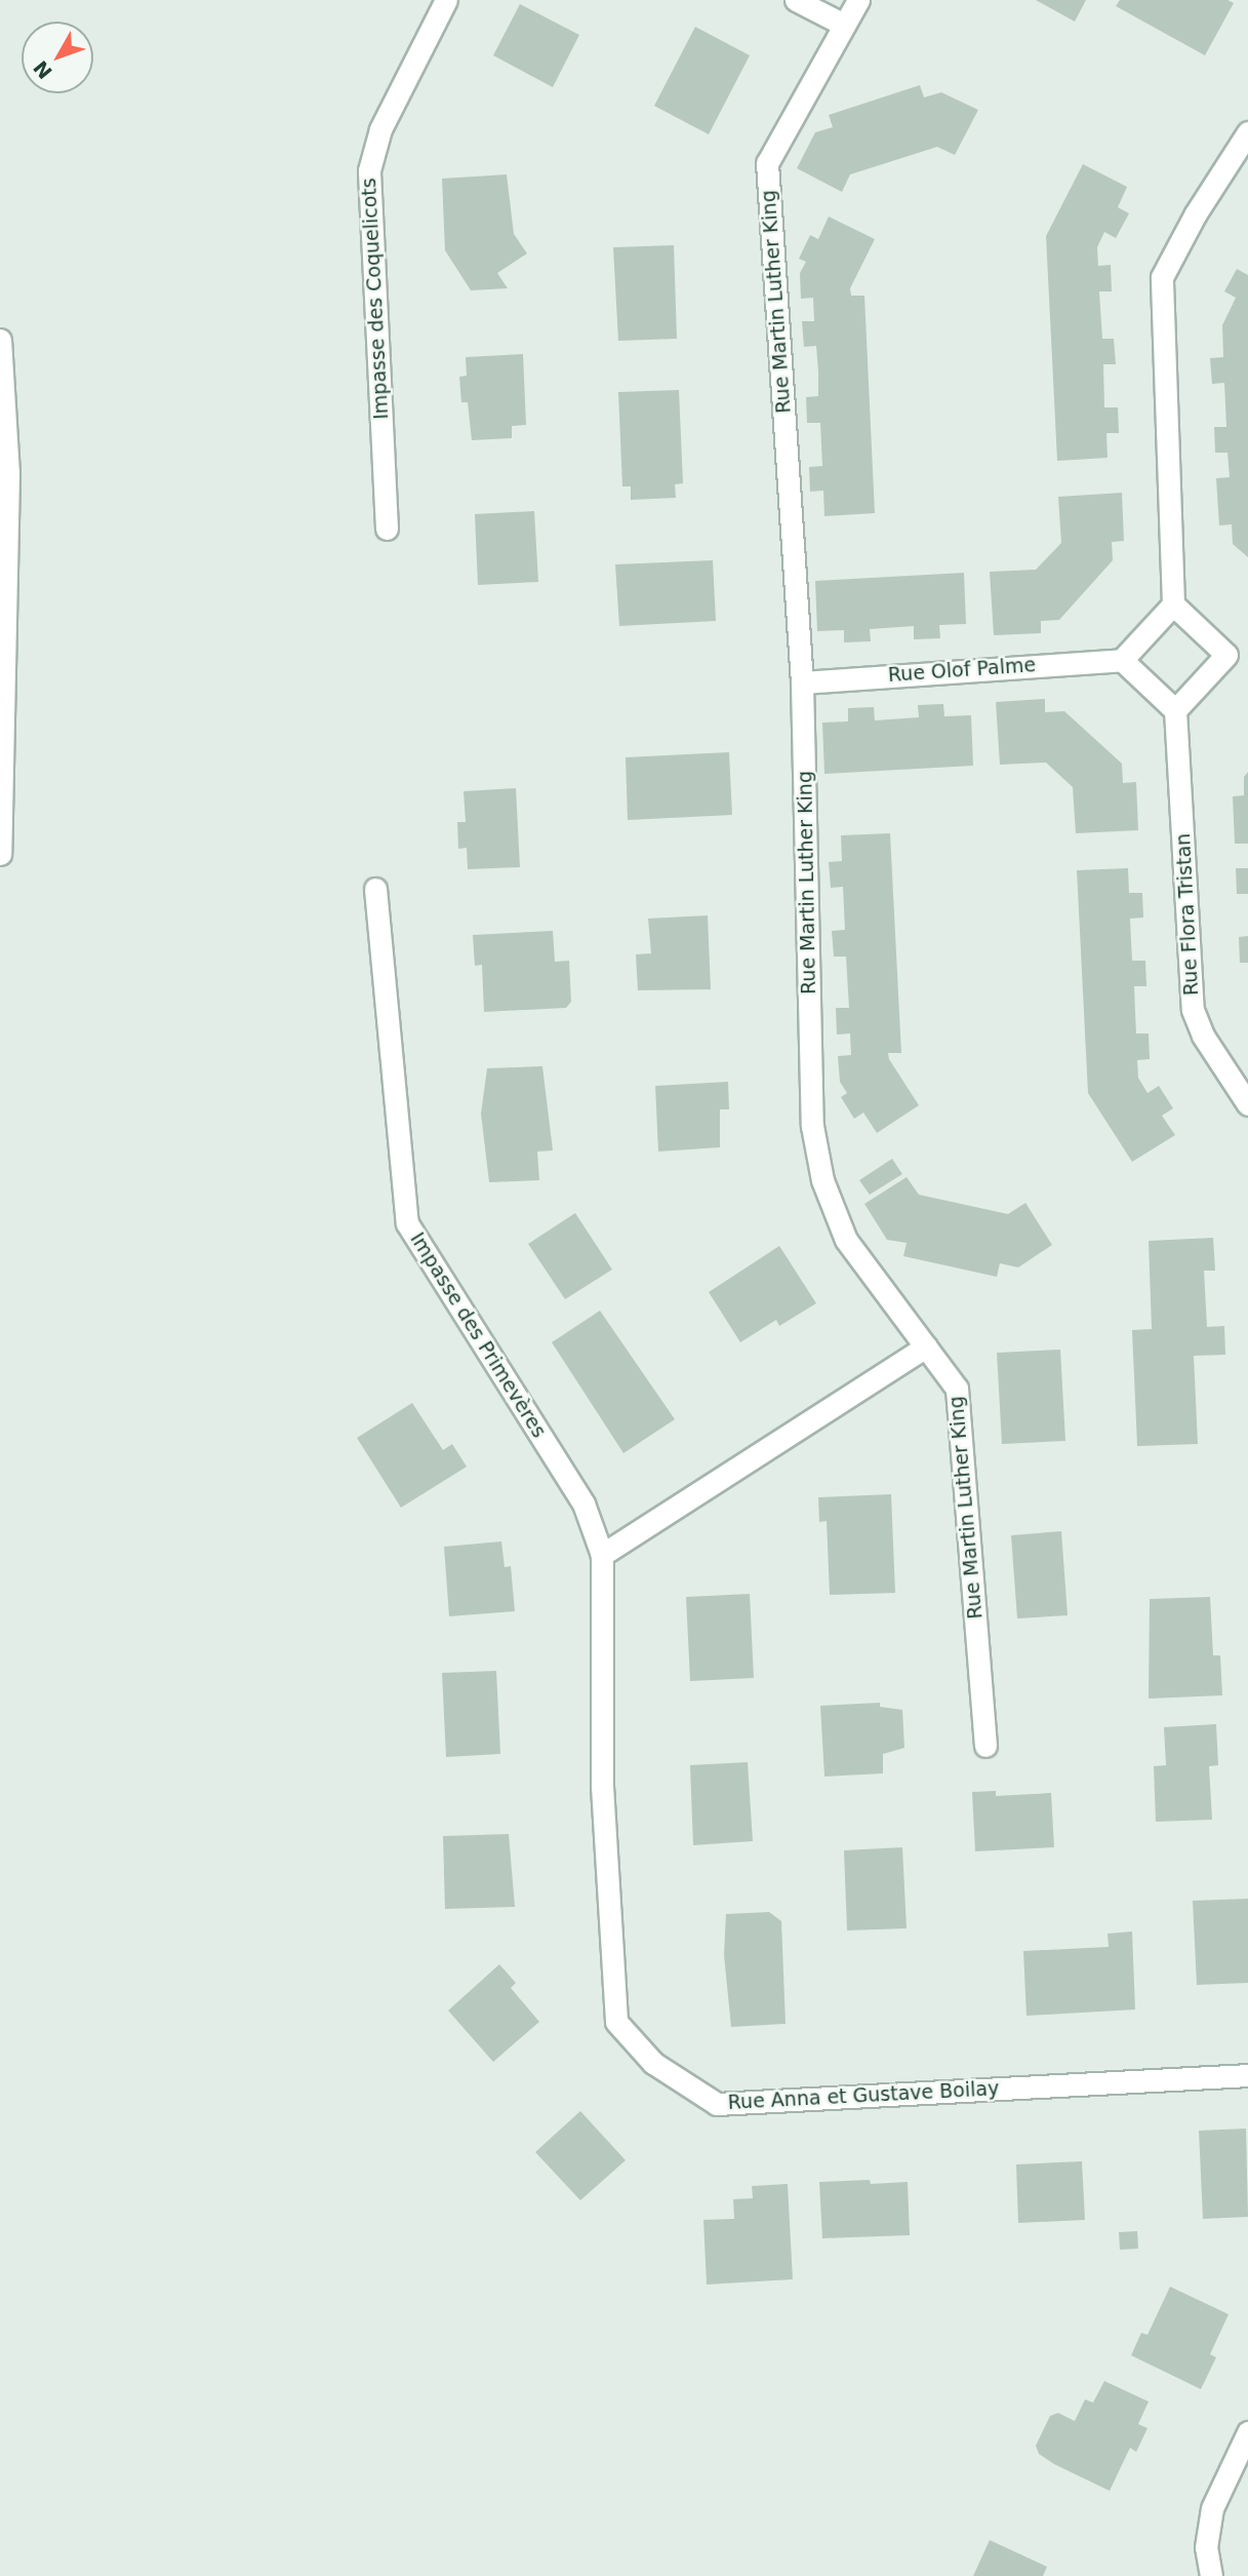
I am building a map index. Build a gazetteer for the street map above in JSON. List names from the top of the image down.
{
  "streets": {
    "street": [
      "Impasse des Coquelicots",
      "Rue Martin Luther King",
      "Rue Olof Palme",
      "Rue Flora Tristan",
      "Impasse des Primevères",
      "Rue Anna et Gustave Boilay"
    ]
  },
  "crossings": [
    ["Rue Martin Luther King", "Rue Olof Palme"],
    ["Impasse des Primevères", "Rue Anna et Gustave Boilay"]
  ],
  "north": "bottom left"
}
